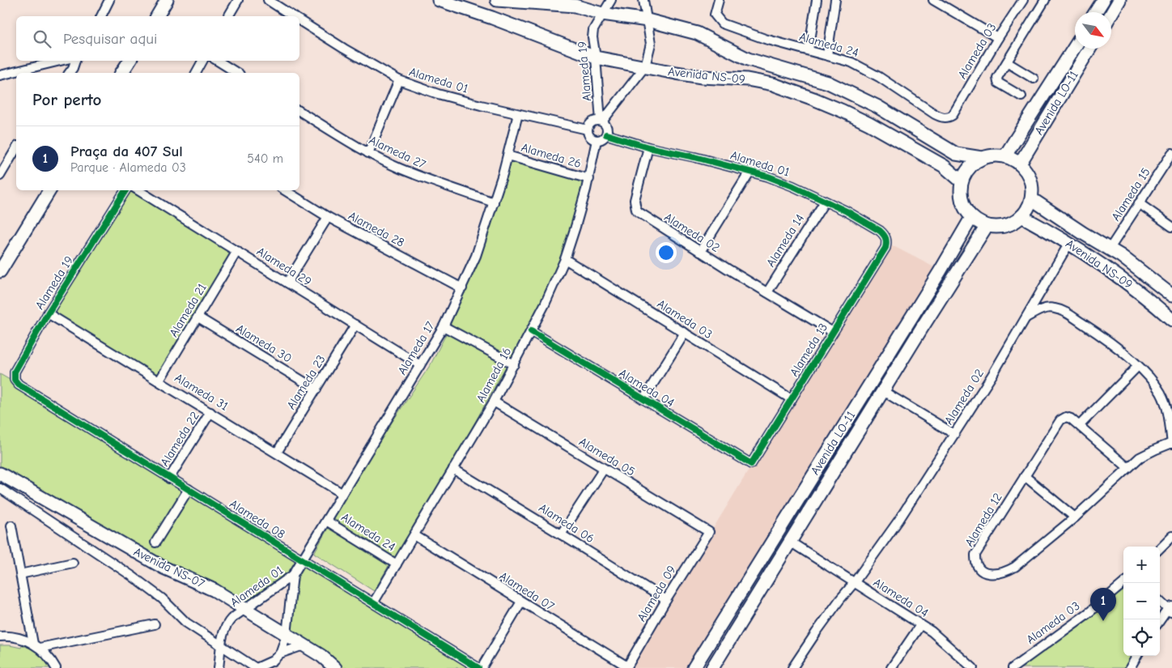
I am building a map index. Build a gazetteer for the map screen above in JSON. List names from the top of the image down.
{
  "streets": {
    "street": [
      "Alameda 24",
      "Alameda 03",
      "Alameda 19",
      "Avenida NS-09",
      "Alameda 01",
      "Avenida LO-11",
      "Alameda 27",
      "Alameda 26",
      "Alameda 15",
      "Alameda 28",
      "Alameda 02",
      "Alameda 14",
      "Alameda 29",
      "Alameda 21",
      "Alameda 30",
      "Alameda 17",
      "Alameda 13",
      "Alameda 16",
      "Alameda 23",
      "Alameda 04",
      "Alameda 31",
      "Alameda 22",
      "Alameda 05",
      "Alameda 08",
      "Alameda 12",
      "Alameda 06",
      "Avenida NS-07",
      "Alameda 07",
      "Alameda 09"
    ]
  },
  "crossings": [
    ["Alameda 24", "Alameda 03"],
    ["Alameda 24", "Alameda 17"],
    ["Alameda 24", "Alameda 16"],
    ["Alameda 03", "Alameda 13"],
    ["Alameda 03", "Alameda 16"],
    ["Alameda 19", "Avenida NS-09"],
    ["Alameda 19", "Alameda 01"],
    ["Alameda 19", "Alameda 16"],
    ["Alameda 19", "Alameda 31"],
    ["Alameda 19", "Alameda 08"],
    ["Avenida NS-09", "Avenida LO-11"],
    ["Avenida NS-09", "Alameda 15"],
    ["Avenida NS-09", "Alameda 02"],
    ["Alameda 01", "Alameda 02"],
    ["Alameda 01", "Alameda 14"],
    ["Alameda 01", "Alameda 17"],
    ["Alameda 01", "Alameda 13"],
    ["Alameda 01", "Alameda 16"],
    ["Alameda 01", "Avenida NS-07"],
    ["Avenida LO-11", "Alameda 04"],
    ["Alameda 27", "Alameda 17"],
    ["Alameda 26", "Alameda 17"],
    ["Alameda 26", "Alameda 16"],
    ["Alameda 28", "Alameda 17"],
    ["Alameda 02", "Alameda 14"],
    ["Alameda 02", "Alameda 13"],
    ["Alameda 02", "Alameda 04"],
    ["Alameda 29", "Alameda 21"],
    ["Alameda 29", "Alameda 17"],
    ["Alameda 29", "Alameda 23"],
    ["Alameda 21", "Alameda 30"],
    ["Alameda 21", "Alameda 31"],
    ["Alameda 30", "Alameda 23"],
    ["Alameda 17", "Alameda 31"],
    ["Alameda 17", "Alameda 08"],
    ["Alameda 13", "Alameda 04"],
    ["Alameda 16", "Alameda 04"],
    ["Alameda 16", "Alameda 05"],
    ["Alameda 16", "Alameda 08"],
    ["Alameda 16", "Alameda 06"],
    ["Alameda 16", "Alameda 07"],
    ["Alameda 23", "Alameda 31"],
    ["Alameda 31", "Alameda 22"],
    ["Alameda 22", "Alameda 08"],
    ["Alameda 05", "Alameda 09"],
    ["Alameda 06", "Alameda 09"],
    ["Alameda 07", "Alameda 09"]
  ],
  "north": "bottom right",
  "page": {
    "search": "Pesquisar aqui",
    "heading": "Por perto",
    "list": [
      {
        "mark": "1",
        "name": "Praça da 407 Sul",
        "note": "Parque · Alameda 03",
        "value": "540 m"
      }
    ],
    "map_buttons": ["+", "−"],
    "pins": "1"
  }
}
